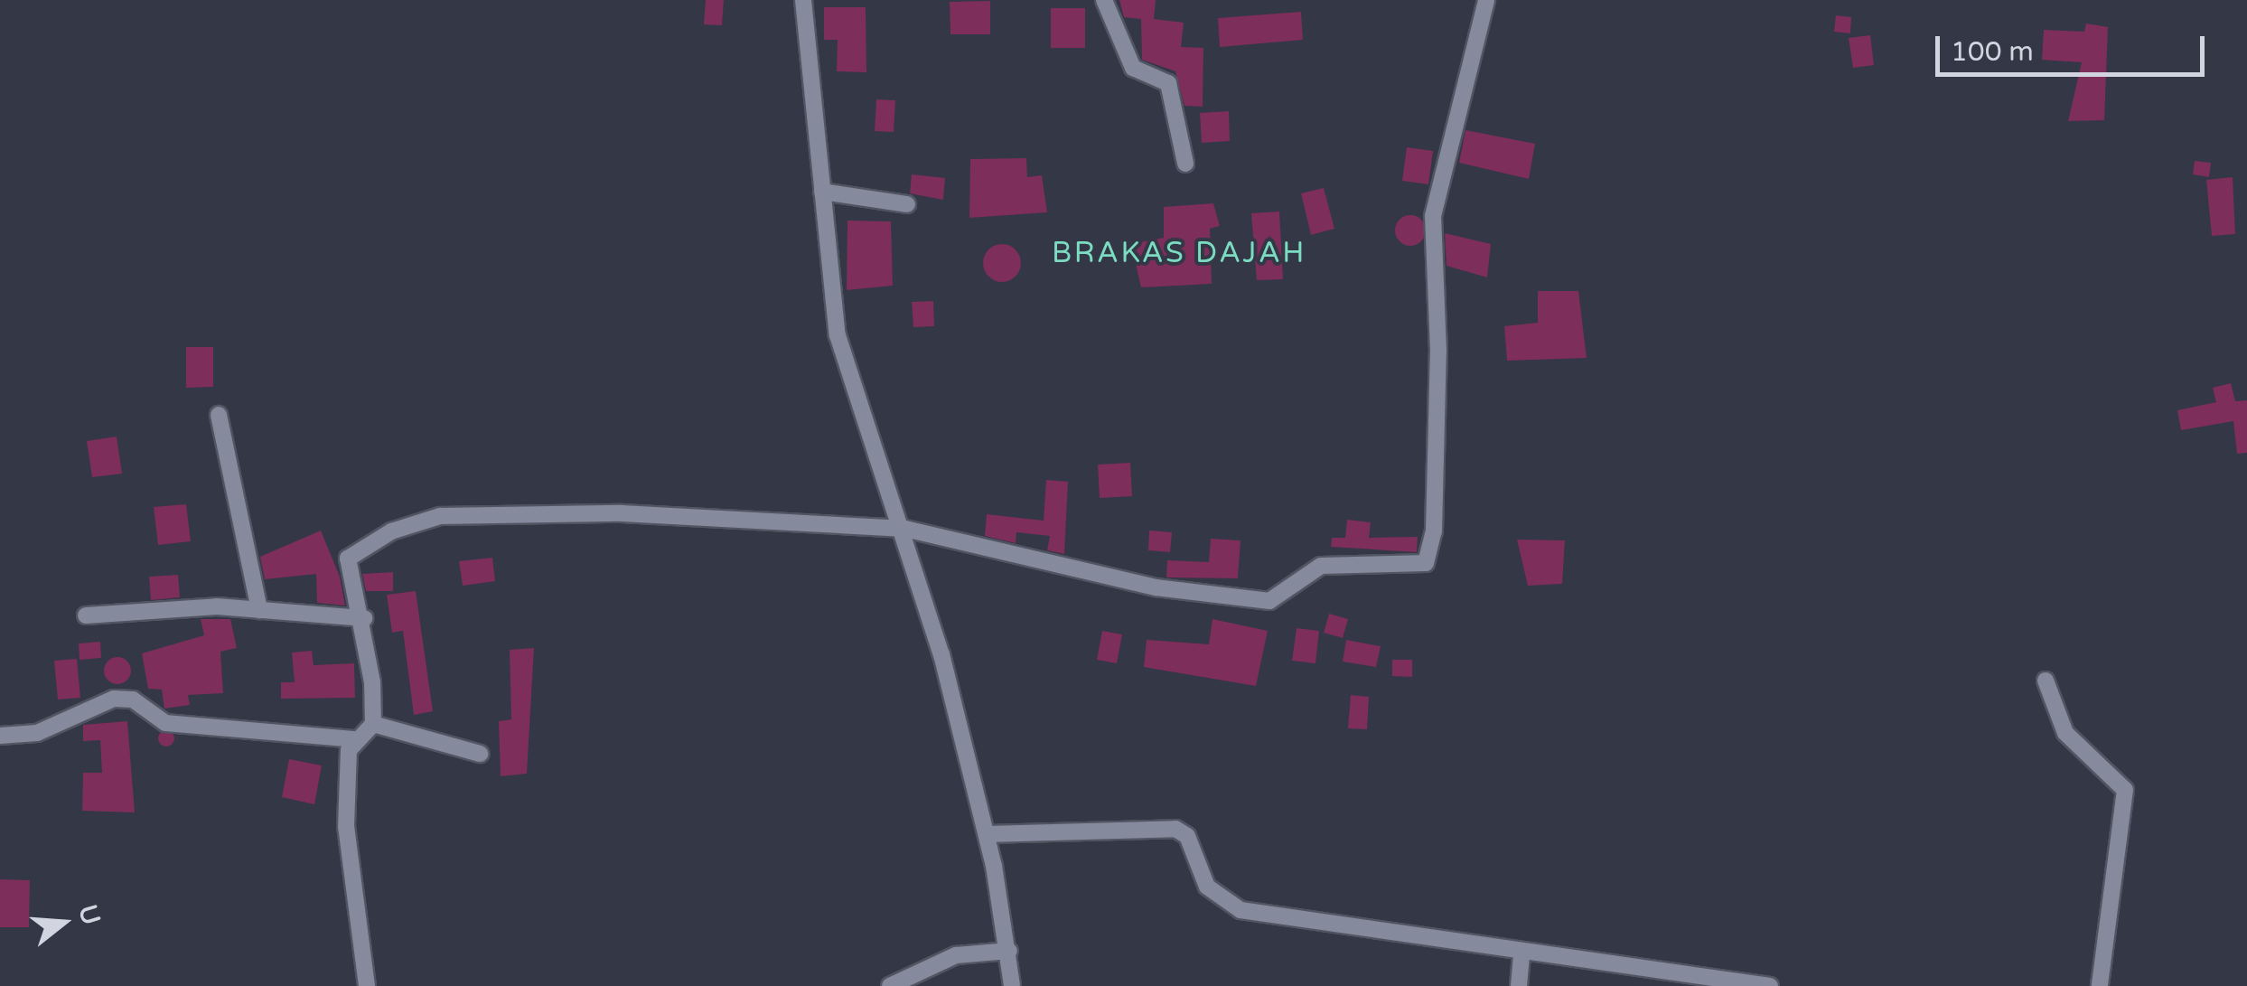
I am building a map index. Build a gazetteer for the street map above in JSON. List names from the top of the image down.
{
  "districts": ["BRAKAS DAJAH"],
  "scale_bar": "100 m",
  "north": "right"
}
